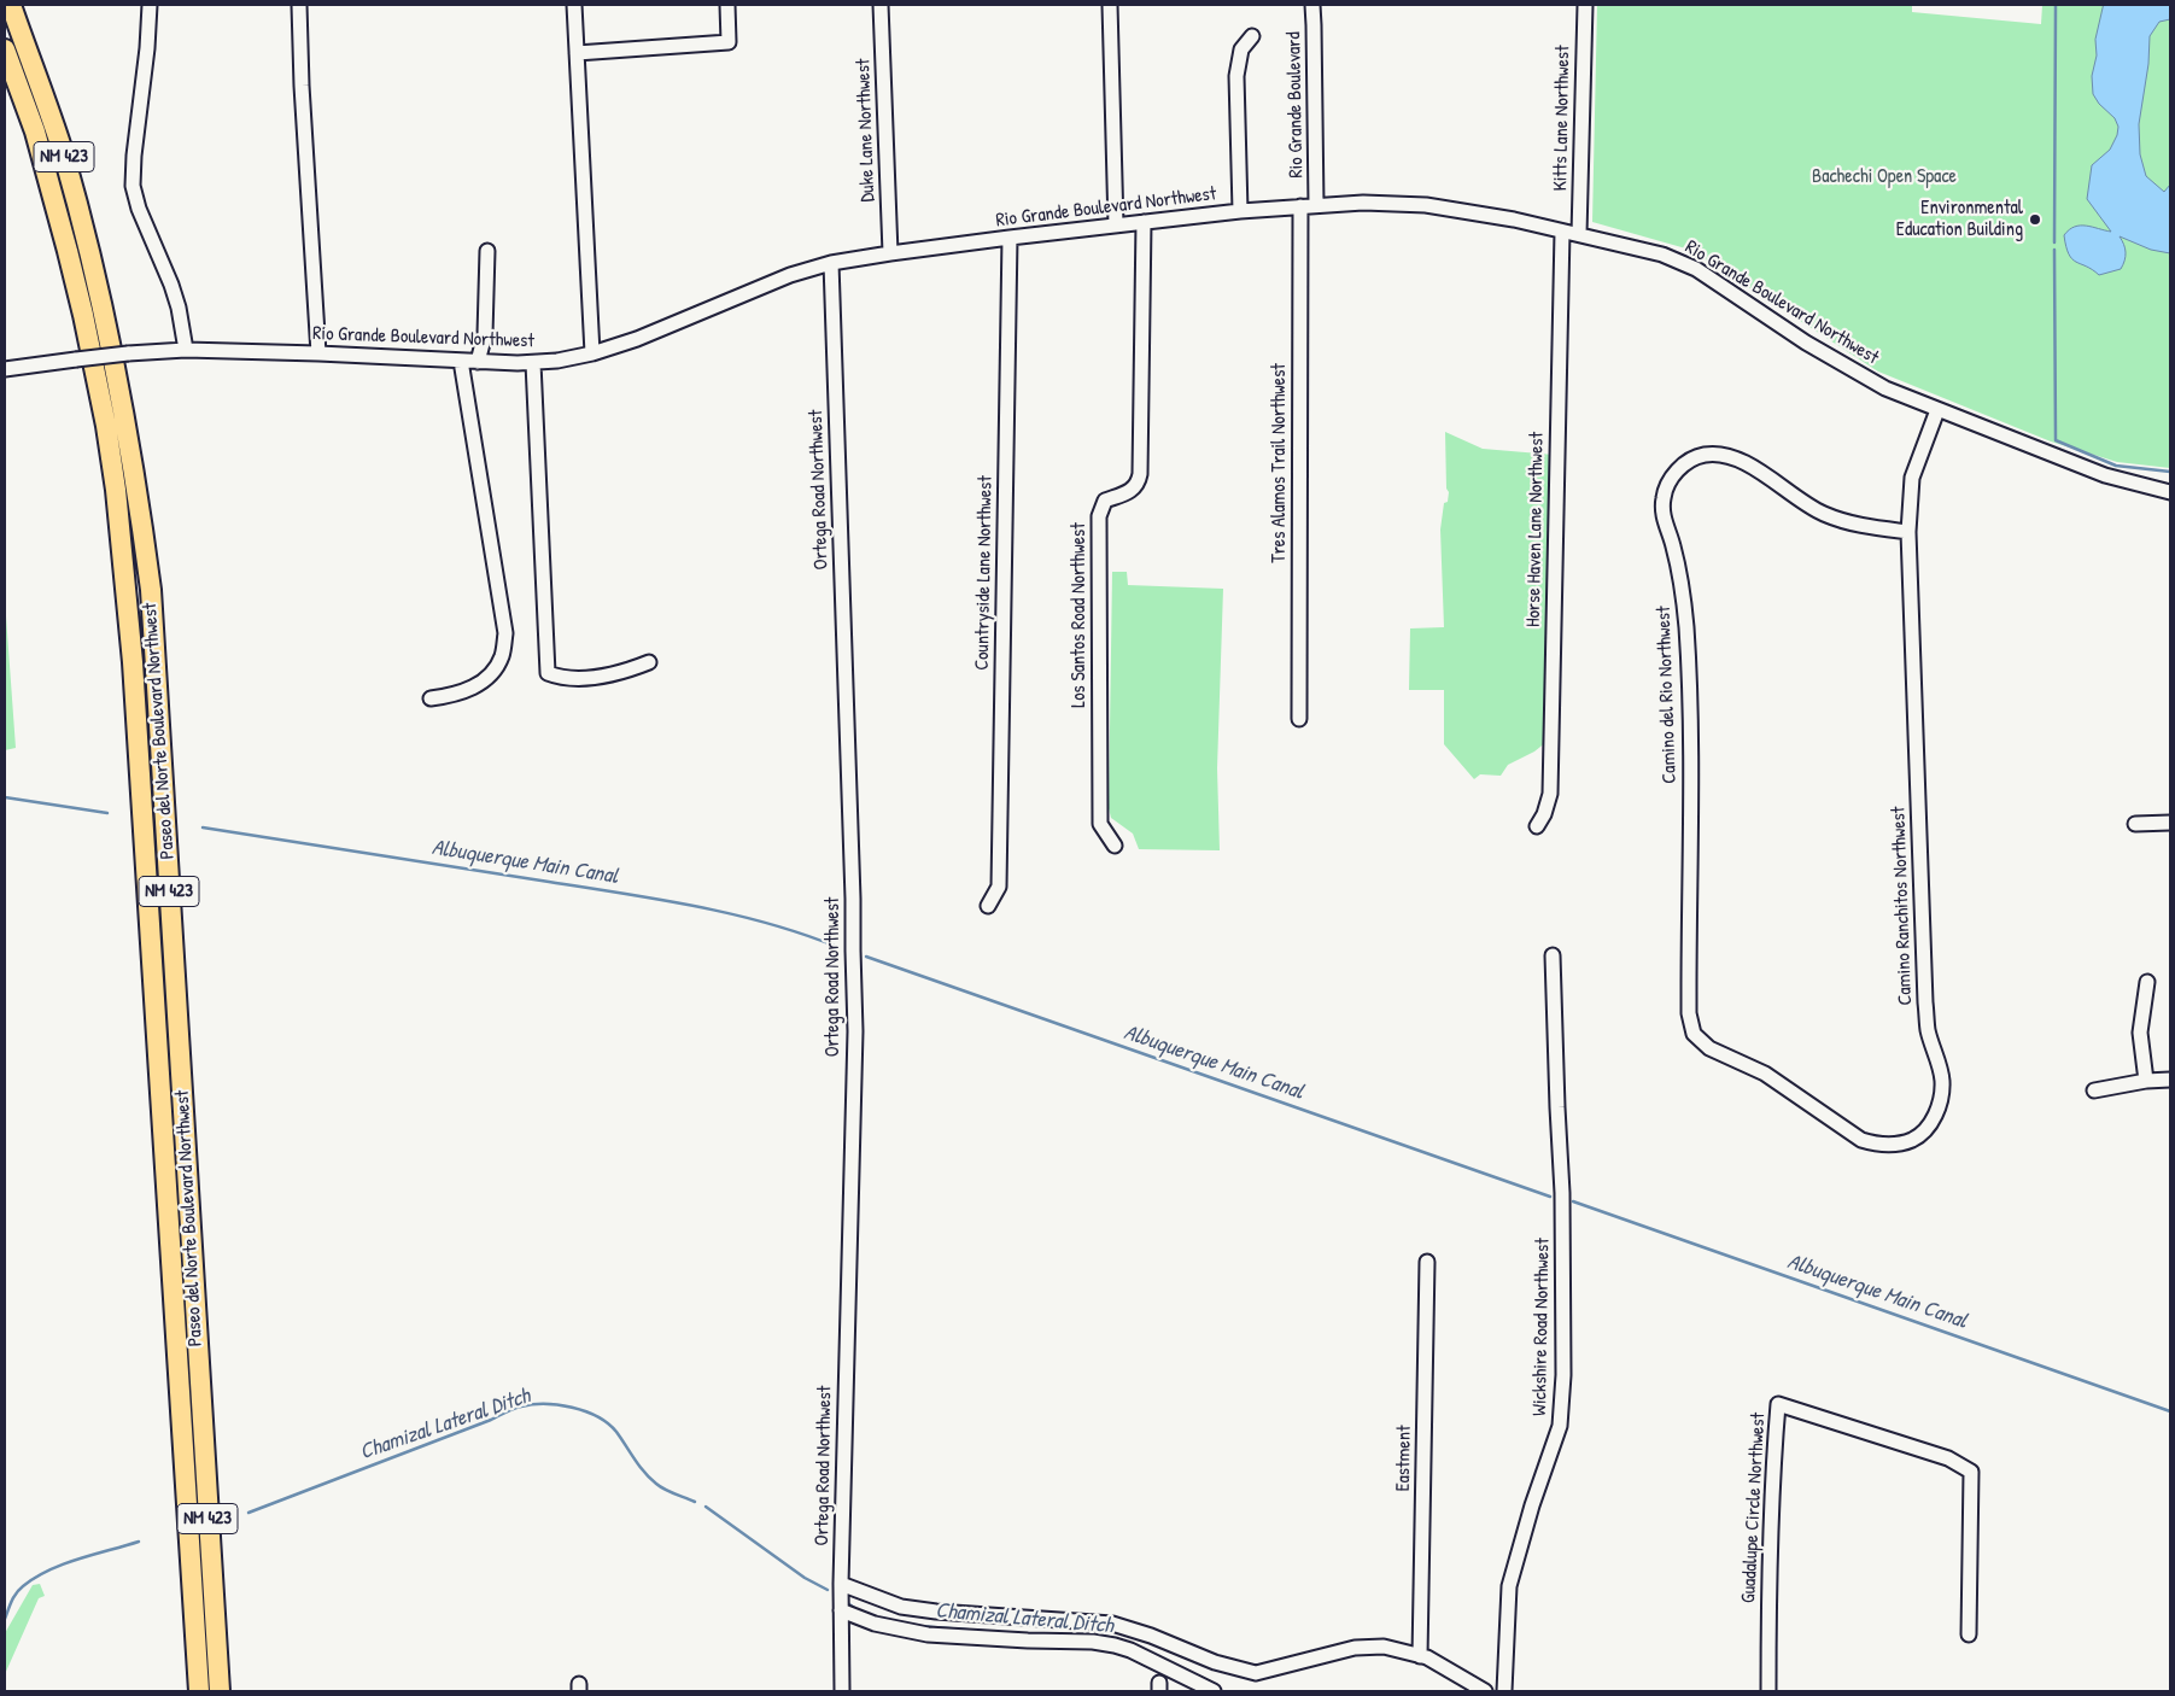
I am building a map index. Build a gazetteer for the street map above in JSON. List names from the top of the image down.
{
  "streets": {
    "highway": ["NM 423", "Paseo del Norte Boulevard Northwest"],
    "street": [
      "Rio Grande Boulevard",
      "Kitts Lane Northwest",
      "Duke Lane Northwest",
      "Rio Grande Boulevard Northwest",
      "Tres Alamos Trail Northwest",
      "Ortega Road Northwest",
      "Horse Haven Lane Northwest",
      "Countryside Lane Northwest",
      "Los Santos Road Northwest",
      "Camino del Rio Northwest",
      "Camino Ranchitos Northwest",
      "Wickshire Road Northwest",
      "Eastment",
      "Guadalupe Circle Northwest"
    ]
  },
  "crossings": [
    ["Rio Grande Boulevard", "Rio Grande Boulevard Northwest"],
    ["Kitts Lane Northwest", "Rio Grande Boulevard Northwest"],
    ["Duke Lane Northwest", "Rio Grande Boulevard Northwest"],
    ["Rio Grande Boulevard Northwest", "Tres Alamos Trail Northwest"],
    ["Rio Grande Boulevard Northwest", "Ortega Road Northwest"],
    ["Rio Grande Boulevard Northwest", "Horse Haven Lane Northwest"],
    ["Rio Grande Boulevard Northwest", "Countryside Lane Northwest"],
    ["Rio Grande Boulevard Northwest", "Los Santos Road Northwest"],
    ["Rio Grande Boulevard Northwest", "Camino Ranchitos Northwest"],
    ["Camino del Rio Northwest", "Camino Ranchitos Northwest"]
  ],
  "water": ["Albuquerque Main Canal", "Chamizal Lateral Ditch"],
  "parks": ["Bachechi Open Space"],
  "places": ["Environmental Education Building"]
}
